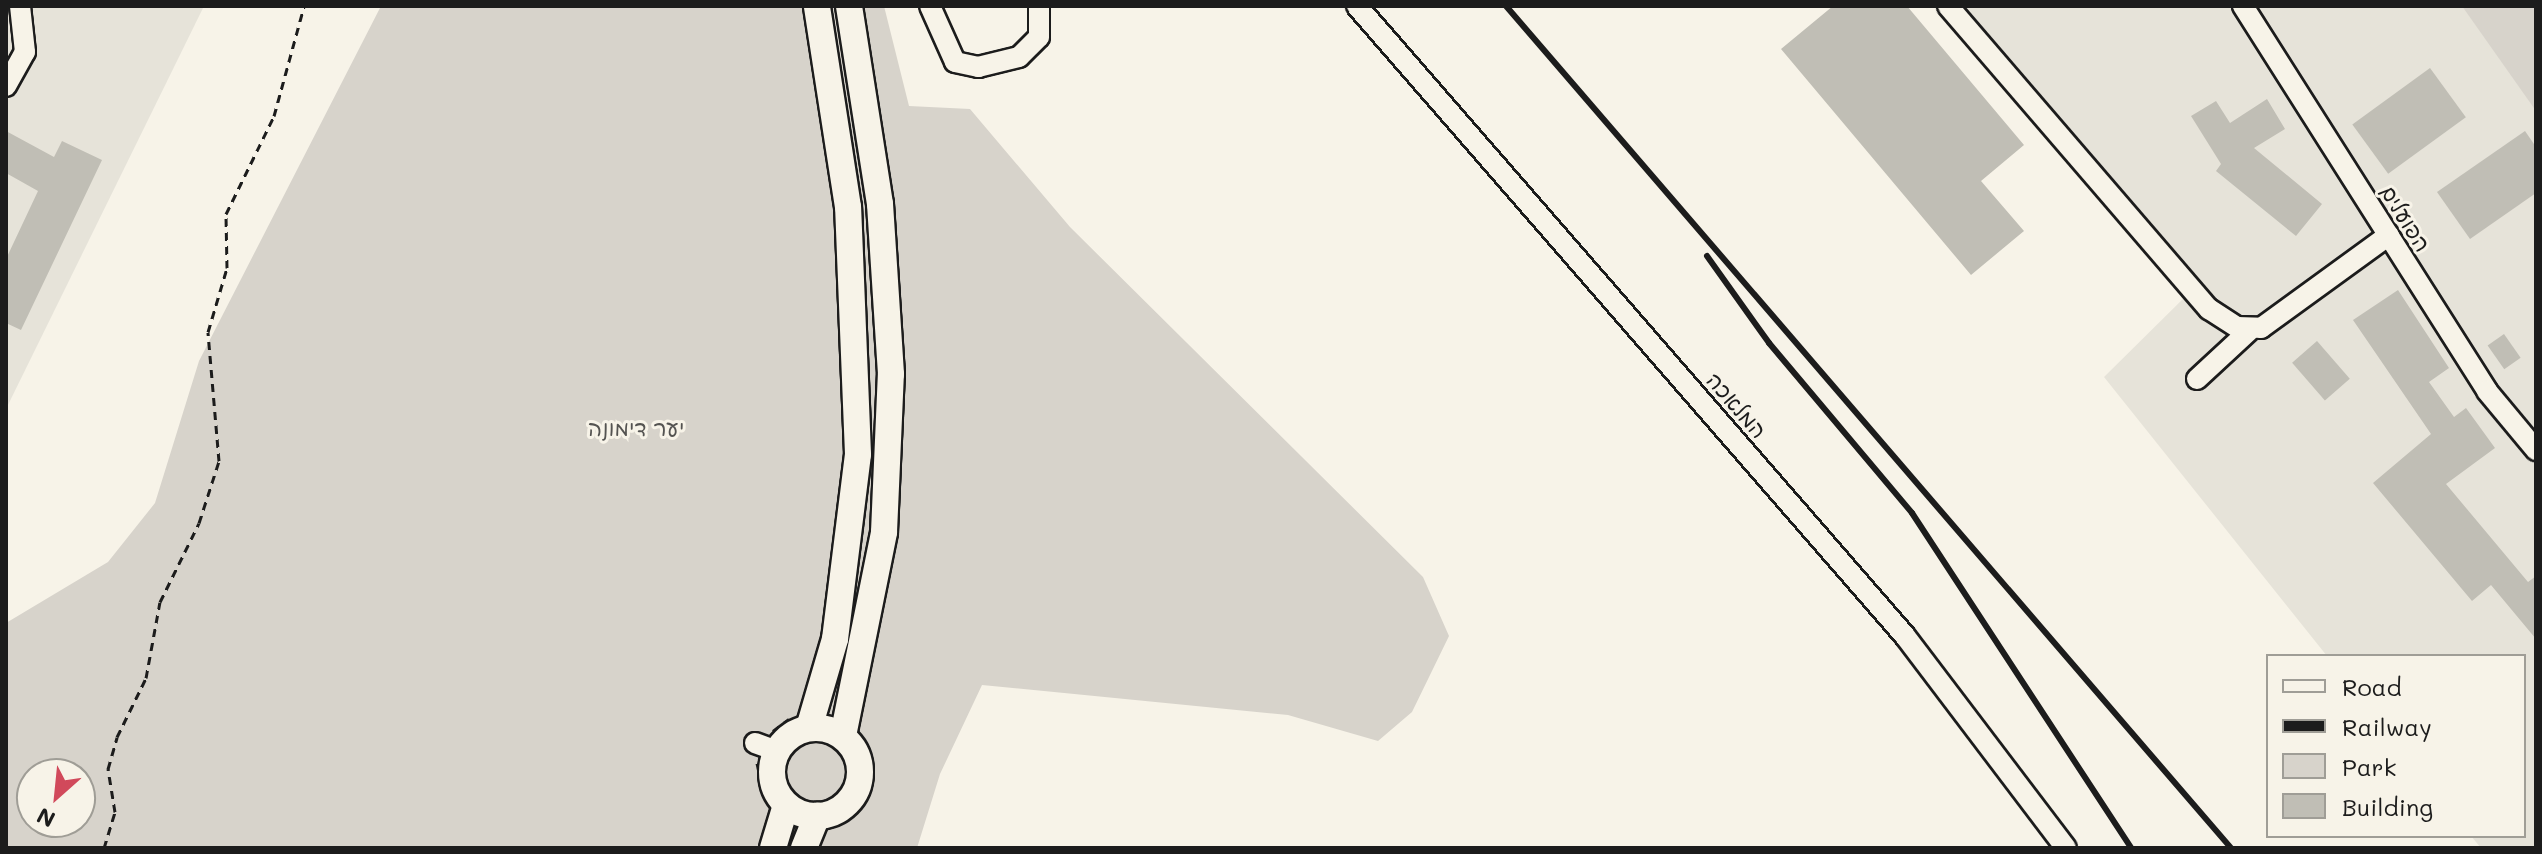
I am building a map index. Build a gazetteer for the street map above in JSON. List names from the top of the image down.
{
  "streets": {
    "street": ["הפועלים", "המלאכה"]
  },
  "parks": ["יער דימונה"],
  "legend": [
    "Road",
    "Railway",
    "Park",
    "Building"
  ],
  "north": "bottom left"
}
